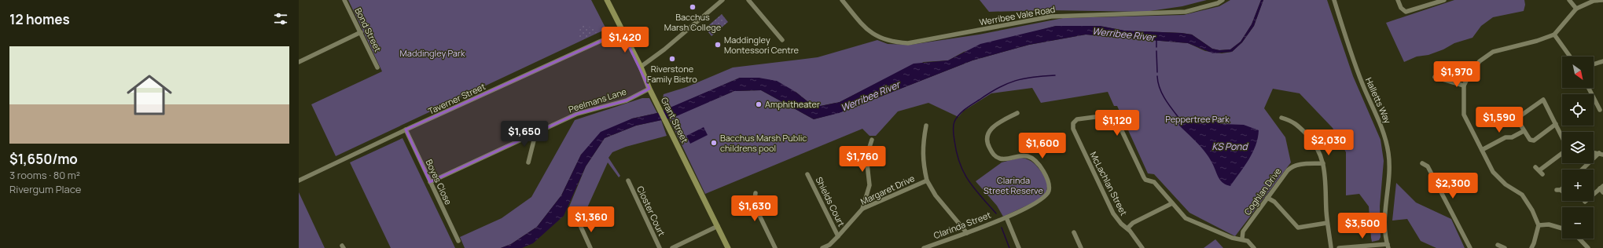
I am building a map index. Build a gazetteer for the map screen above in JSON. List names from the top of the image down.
{
  "streets": {
    "main road": ["Grant Street"],
    "street": [
      "Werribee Vale Road",
      "Bond Street",
      "Taverner Street",
      "Peelmans Lane",
      "Halletts Way",
      "Boyes Close",
      "McLachlan Street",
      "Margaret Drive",
      "Coghlan Drive",
      "Shields Court",
      "Closter Court",
      "Clarinda Street"
    ]
  },
  "crossings": [
    ["Taverner Street", "Grant Street"],
    ["Taverner Street", "Boyes Close"],
    ["Peelmans Lane", "Grant Street"],
    ["Peelmans Lane", "Boyes Close"],
    ["McLachlan Street", "Coghlan Drive"],
    ["Margaret Drive", "Shields Court"],
    ["Margaret Drive", "Clarinda Street"]
  ],
  "water": ["Werribee River", "KS Pond"],
  "parks": ["Maddingley Park", "Peppertree Park", "Clarinda Street Reserve"],
  "places": [
    "Bacchus Marsh College",
    "Maddingley Montessori Centre",
    "Riverstone Family Bistro",
    "Amphitheater",
    "Bacchus Marsh Public childrens pool"
  ],
  "north": "bottom right",
  "page": {
    "heading": "12 homes",
    "price": [
      "$1,420",
      "$1,970",
      "$1,590",
      "$1,120",
      "$1,650",
      "$2,030",
      "$1,600",
      "$1,760",
      "$2,300",
      "$1,630",
      "$1,360",
      "$3,500"
    ],
    "list": [
      {
        "name": "$1,650/mo",
        "note": "3 rooms · 80 m² · Rivergum Place"
      }
    ],
    "map_buttons": ["+", "−"]
  }
}
